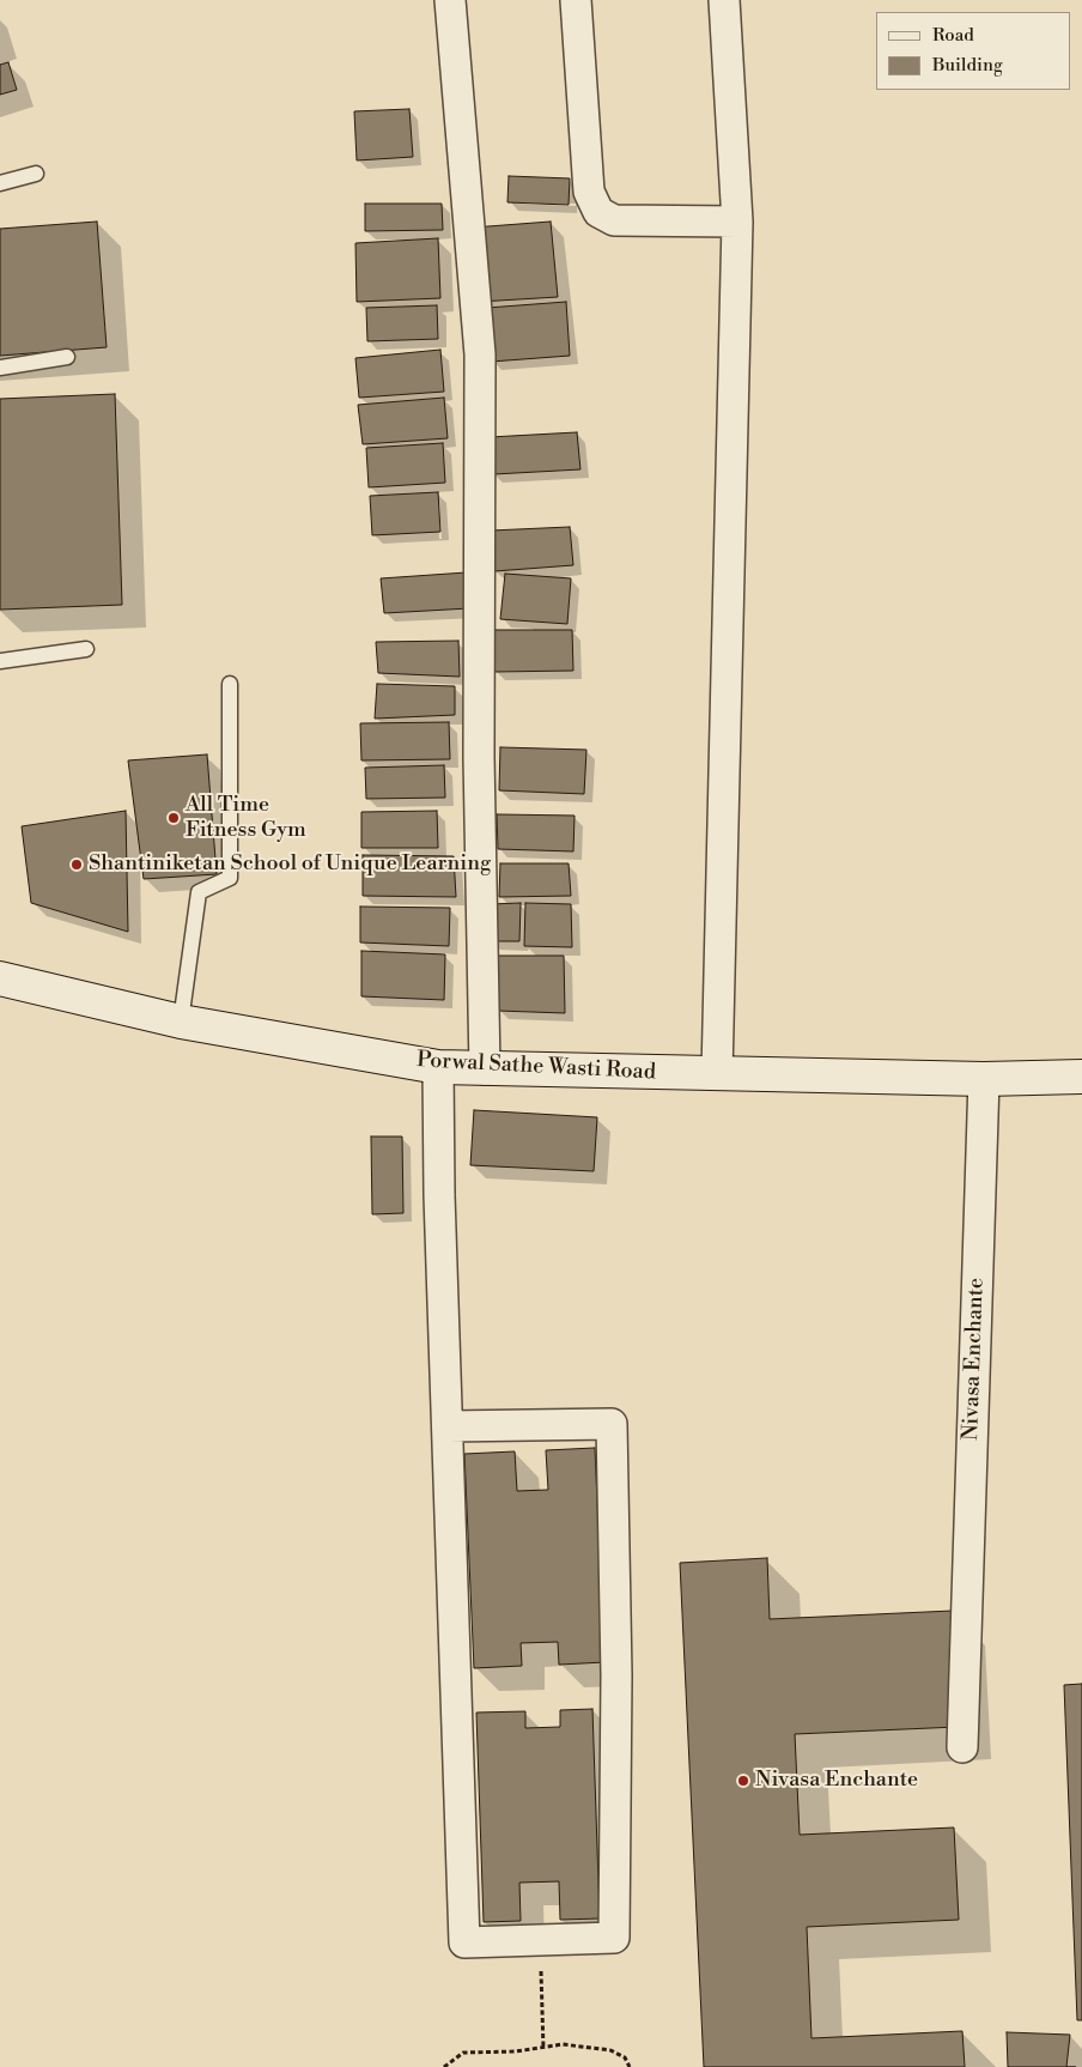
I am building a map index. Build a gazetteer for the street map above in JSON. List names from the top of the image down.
{
  "streets": {
    "street": ["Porwal Sathe Wasti Road", "Nivasa Enchante"]
  },
  "crossings": [
    ["Porwal Sathe Wasti Road", "Nivasa Enchante"]
  ],
  "places": ["All Time Fitness Gym", "Shantiniketan School of Unique Learning", "Nivasa Enchante"],
  "legend": ["Road", "Building"]
}
